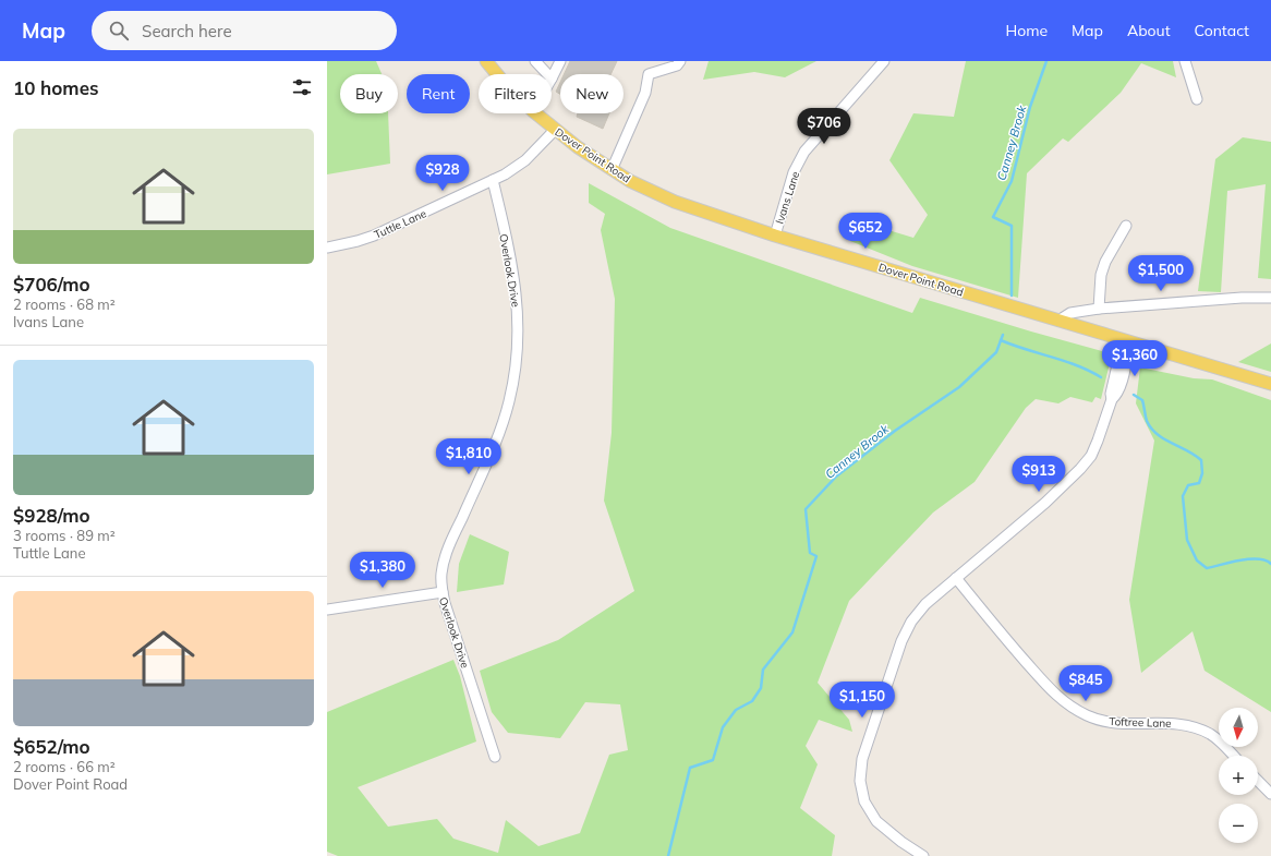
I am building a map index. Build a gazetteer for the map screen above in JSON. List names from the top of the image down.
{
  "streets": {
    "main road": ["Dover Point Road"],
    "street": [
      "Ivans Lane",
      "Tuttle Lane",
      "Overlook Drive",
      "Toftree Lane"
    ]
  },
  "crossings": [
    ["Dover Point Road", "Ivans Lane"],
    ["Dover Point Road", "Tuttle Lane"],
    ["Tuttle Lane", "Overlook Drive"]
  ],
  "water": ["Canney Brook"],
  "north": "bottom",
  "page": {
    "header": "Map",
    "search": "Search here",
    "nav": [
      "Home",
      "Map",
      "About",
      "Contact"
    ],
    "heading": "10 homes",
    "chip": [
      "Buy",
      "Rent",
      "Filters",
      "New"
    ],
    "price": [
      "$706",
      "$928",
      "$652",
      "$1,500",
      "$1,360",
      "$1,810",
      "$913",
      "$1,380",
      "$845",
      "$1,150"
    ],
    "list": [
      {
        "name": "$706/mo",
        "note": "2 rooms · 68 m² · Ivans Lane"
      },
      {
        "name": "$928/mo",
        "note": "3 rooms · 89 m² · Tuttle Lane"
      },
      {
        "name": "$652/mo",
        "note": "2 rooms · 66 m² · Dover Point Road"
      }
    ],
    "map_buttons": ["+", "−"]
  }
}
